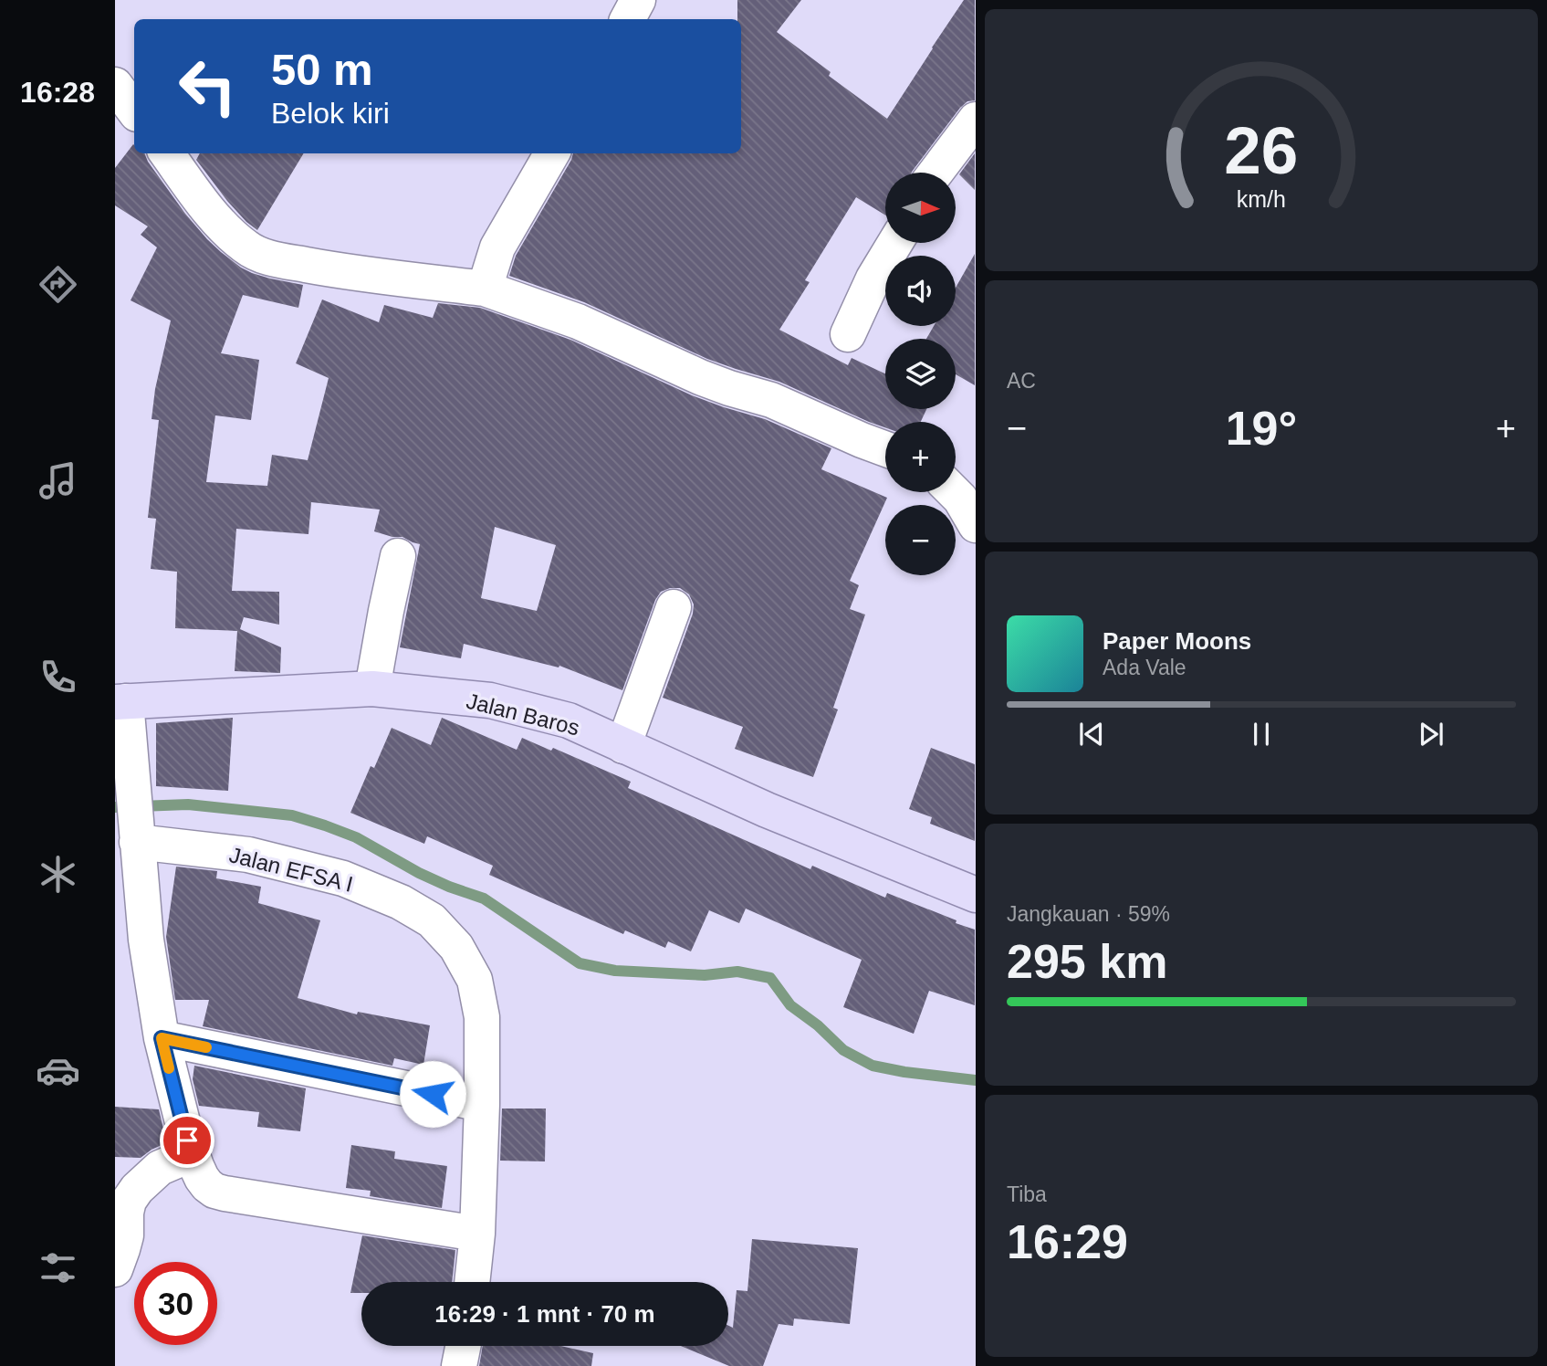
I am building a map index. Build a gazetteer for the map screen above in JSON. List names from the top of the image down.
{
  "streets": {
    "main road": ["Jalan Baros"],
    "street": ["Jalan EFSA I"]
  },
  "north": "right",
  "page": {
    "tabs": "16:28",
    "turn": ["50 m", "Belok kiri"],
    "map_buttons": ["+", "−"],
    "tile": [
      "AC",
      ["Jangkauan · 59%", "295 km"],
      ["Tiba", "16:29"]
    ],
    "heat": ["−", "19°", "+"],
    "song": ["Paper Moons", "Ada Vale"],
    "limit": "30",
    "trip": "16:29 · 1 mnt · 70 m",
    "gauge": ["26", "km/h"]
  }
}
